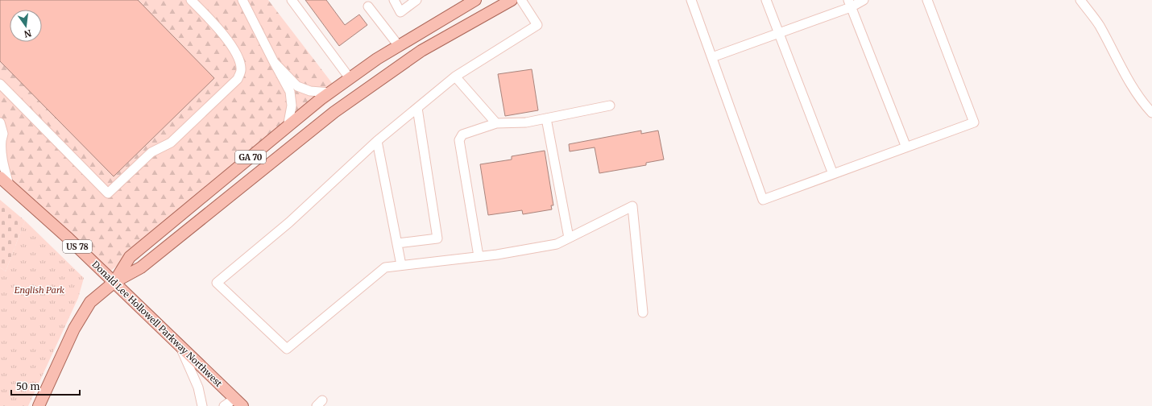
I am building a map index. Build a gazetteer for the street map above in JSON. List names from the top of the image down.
{
  "streets": {
    "main road": ["GA 70", "US 78", "Donald Lee Hollowell Parkway Northwest"]
  },
  "crossings": [
    ["GA 70", "Donald Lee Hollowell Parkway Northwest"]
  ],
  "parks": ["English Park"],
  "scale_bar": "50 m",
  "north": "bottom"
}
